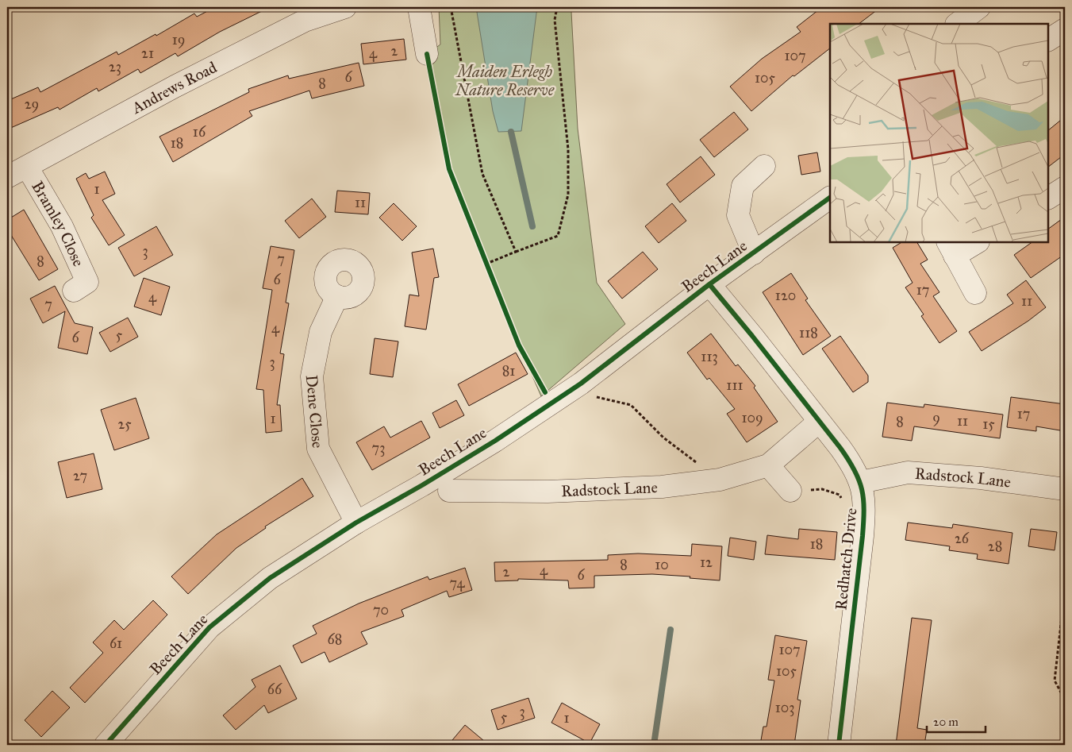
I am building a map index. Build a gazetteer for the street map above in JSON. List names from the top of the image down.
{
  "streets": {
    "street": [
      "Andrews Road",
      "Bramley Close",
      "Beech Lane",
      "Dene Close",
      "Radstock Lane",
      "Redhatch Drive"
    ]
  },
  "crossings": [
    ["Andrews Road", "Bramley Close"],
    ["Beech Lane", "Dene Close"],
    ["Beech Lane", "Redhatch Drive"],
    ["Radstock Lane", "Redhatch Drive"]
  ],
  "parks": ["Maiden Erlegh Nature Reserve"],
  "house_numbers": [
    "19",
    "2",
    "21",
    "4",
    "107",
    "23",
    "6",
    "105",
    "8",
    "29",
    "16",
    "18",
    "1",
    "11",
    "3",
    "7",
    "8",
    "6",
    "17",
    "120",
    "4",
    "11",
    "7",
    "4",
    "118",
    "5",
    "6",
    "113",
    "3",
    "81",
    "111",
    "17",
    "109",
    "9",
    "1",
    "11",
    "8",
    "25",
    "15",
    "73",
    "27",
    "26",
    "18",
    "28",
    "12",
    "8",
    "10",
    "4",
    "2",
    "6",
    "74",
    "70",
    "68",
    "61",
    "107",
    "105",
    "66",
    "103",
    "3",
    "5",
    "1"
  ],
  "scale_bar": "20 m"
}
